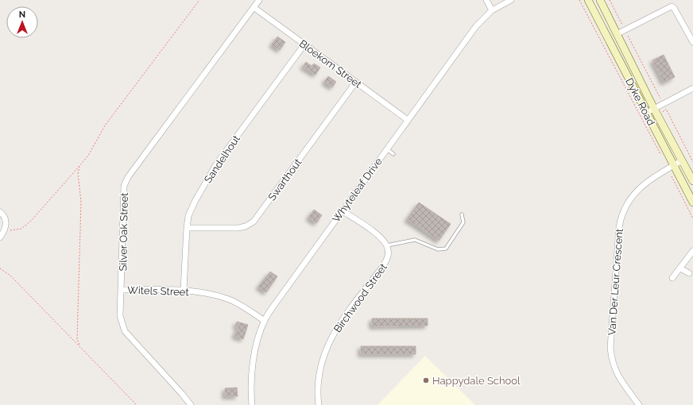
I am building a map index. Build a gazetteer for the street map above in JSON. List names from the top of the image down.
{
  "streets": {
    "street": [
      "Bloekom Street",
      "Dyke Road",
      "Sandelhout",
      "Swarthout",
      "Whyteleaf Drive",
      "Silver Oak Street",
      "Van Der Leur Crescent",
      "Witels Street",
      "Birchwood Street"
    ]
  },
  "crossings": [
    ["Bloekom Street", "Sandelhout"],
    ["Bloekom Street", "Swarthout"],
    ["Bloekom Street", "Whyteleaf Drive"],
    ["Bloekom Street", "Silver Oak Street"],
    ["Dyke Road", "Van Der Leur Crescent"],
    ["Sandelhout", "Swarthout"],
    ["Sandelhout", "Witels Street"],
    ["Whyteleaf Drive", "Witels Street"],
    ["Silver Oak Street", "Witels Street"]
  ],
  "places": ["Happydale School"],
  "north": "top"
}
